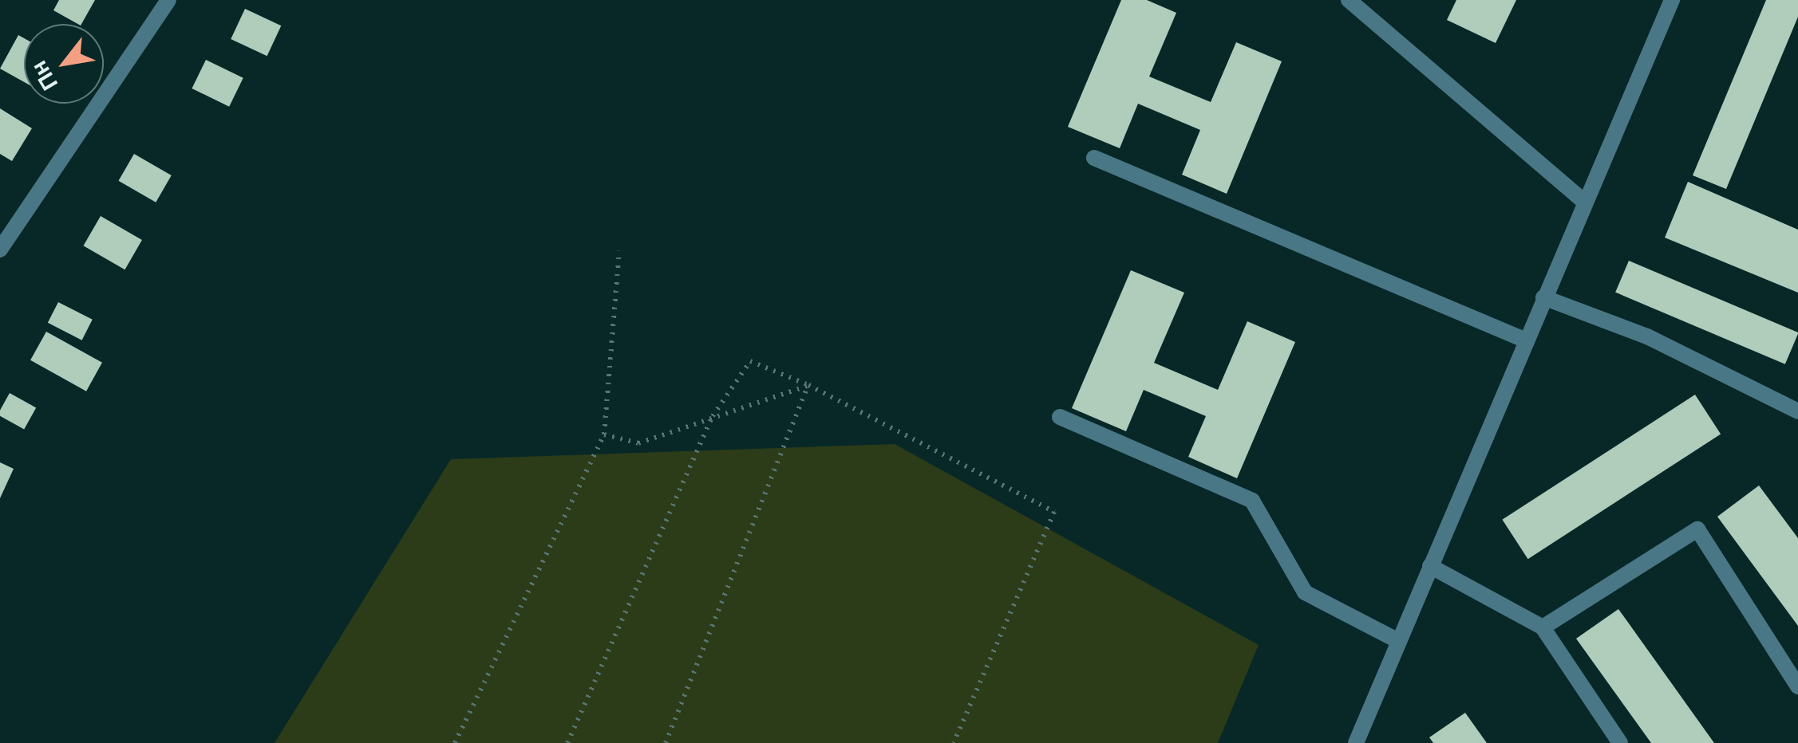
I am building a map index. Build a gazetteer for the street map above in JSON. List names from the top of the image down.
{
  "north": "bottom left"
}
